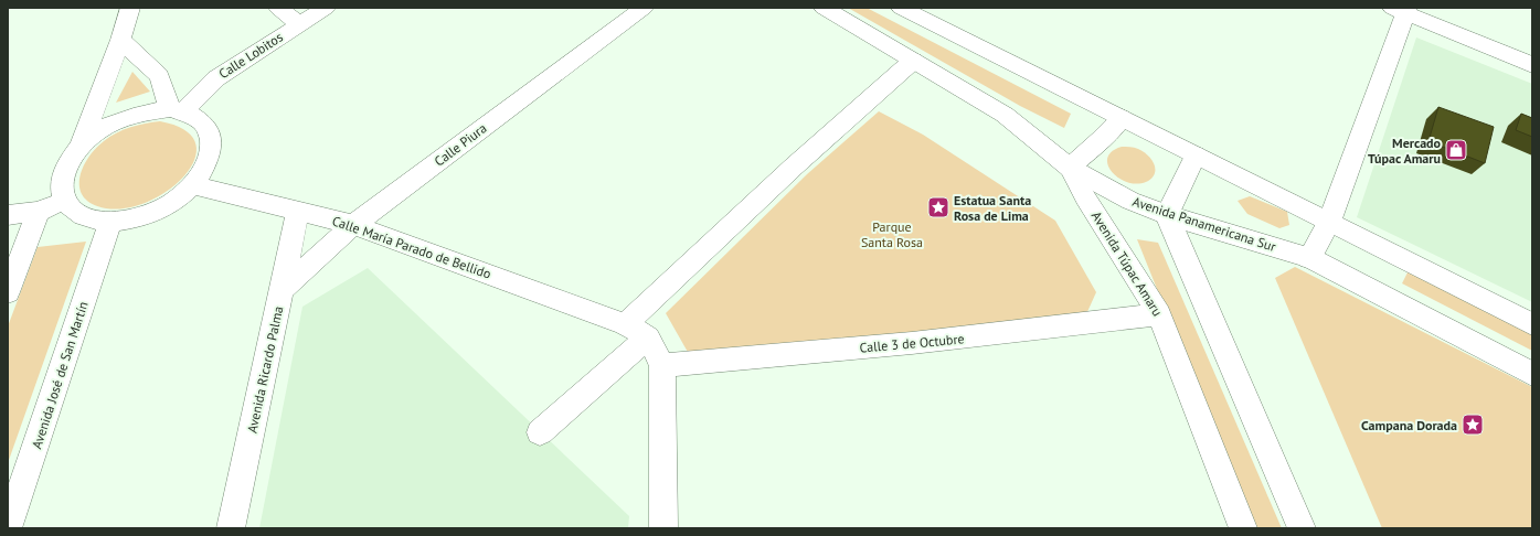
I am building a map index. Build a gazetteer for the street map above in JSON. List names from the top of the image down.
{
  "streets": {
    "street": [
      "Calle Lobitos",
      "Calle Piura",
      "Avenida Panamericana Sur",
      "Calle María Parado de Bellido",
      "Avenida Túpac Amaru",
      "Calle 3 de Octubre",
      "Avenida Ricardo Palma",
      "Avenida José de San Martín"
    ]
  },
  "crossings": [
    ["Calle Lobitos", "Calle María Parado de Bellido"],
    ["Calle Lobitos", "Avenida José de San Martín"],
    ["Calle Piura", "Calle María Parado de Bellido"],
    ["Calle Piura", "Avenida Ricardo Palma"],
    ["Avenida Panamericana Sur", "Avenida Túpac Amaru"],
    ["Calle María Parado de Bellido", "Avenida Ricardo Palma"],
    ["Calle María Parado de Bellido", "Avenida José de San Martín"],
    ["Avenida Túpac Amaru", "Calle 3 de Octubre"]
  ],
  "parks": ["Parque Santa Rosa"],
  "places": {
    "shop": ["Mercado Túpac Amaru"],
    "place": ["Estatua Santa Rosa de Lima", "Campana Dorada"]
  }
}
